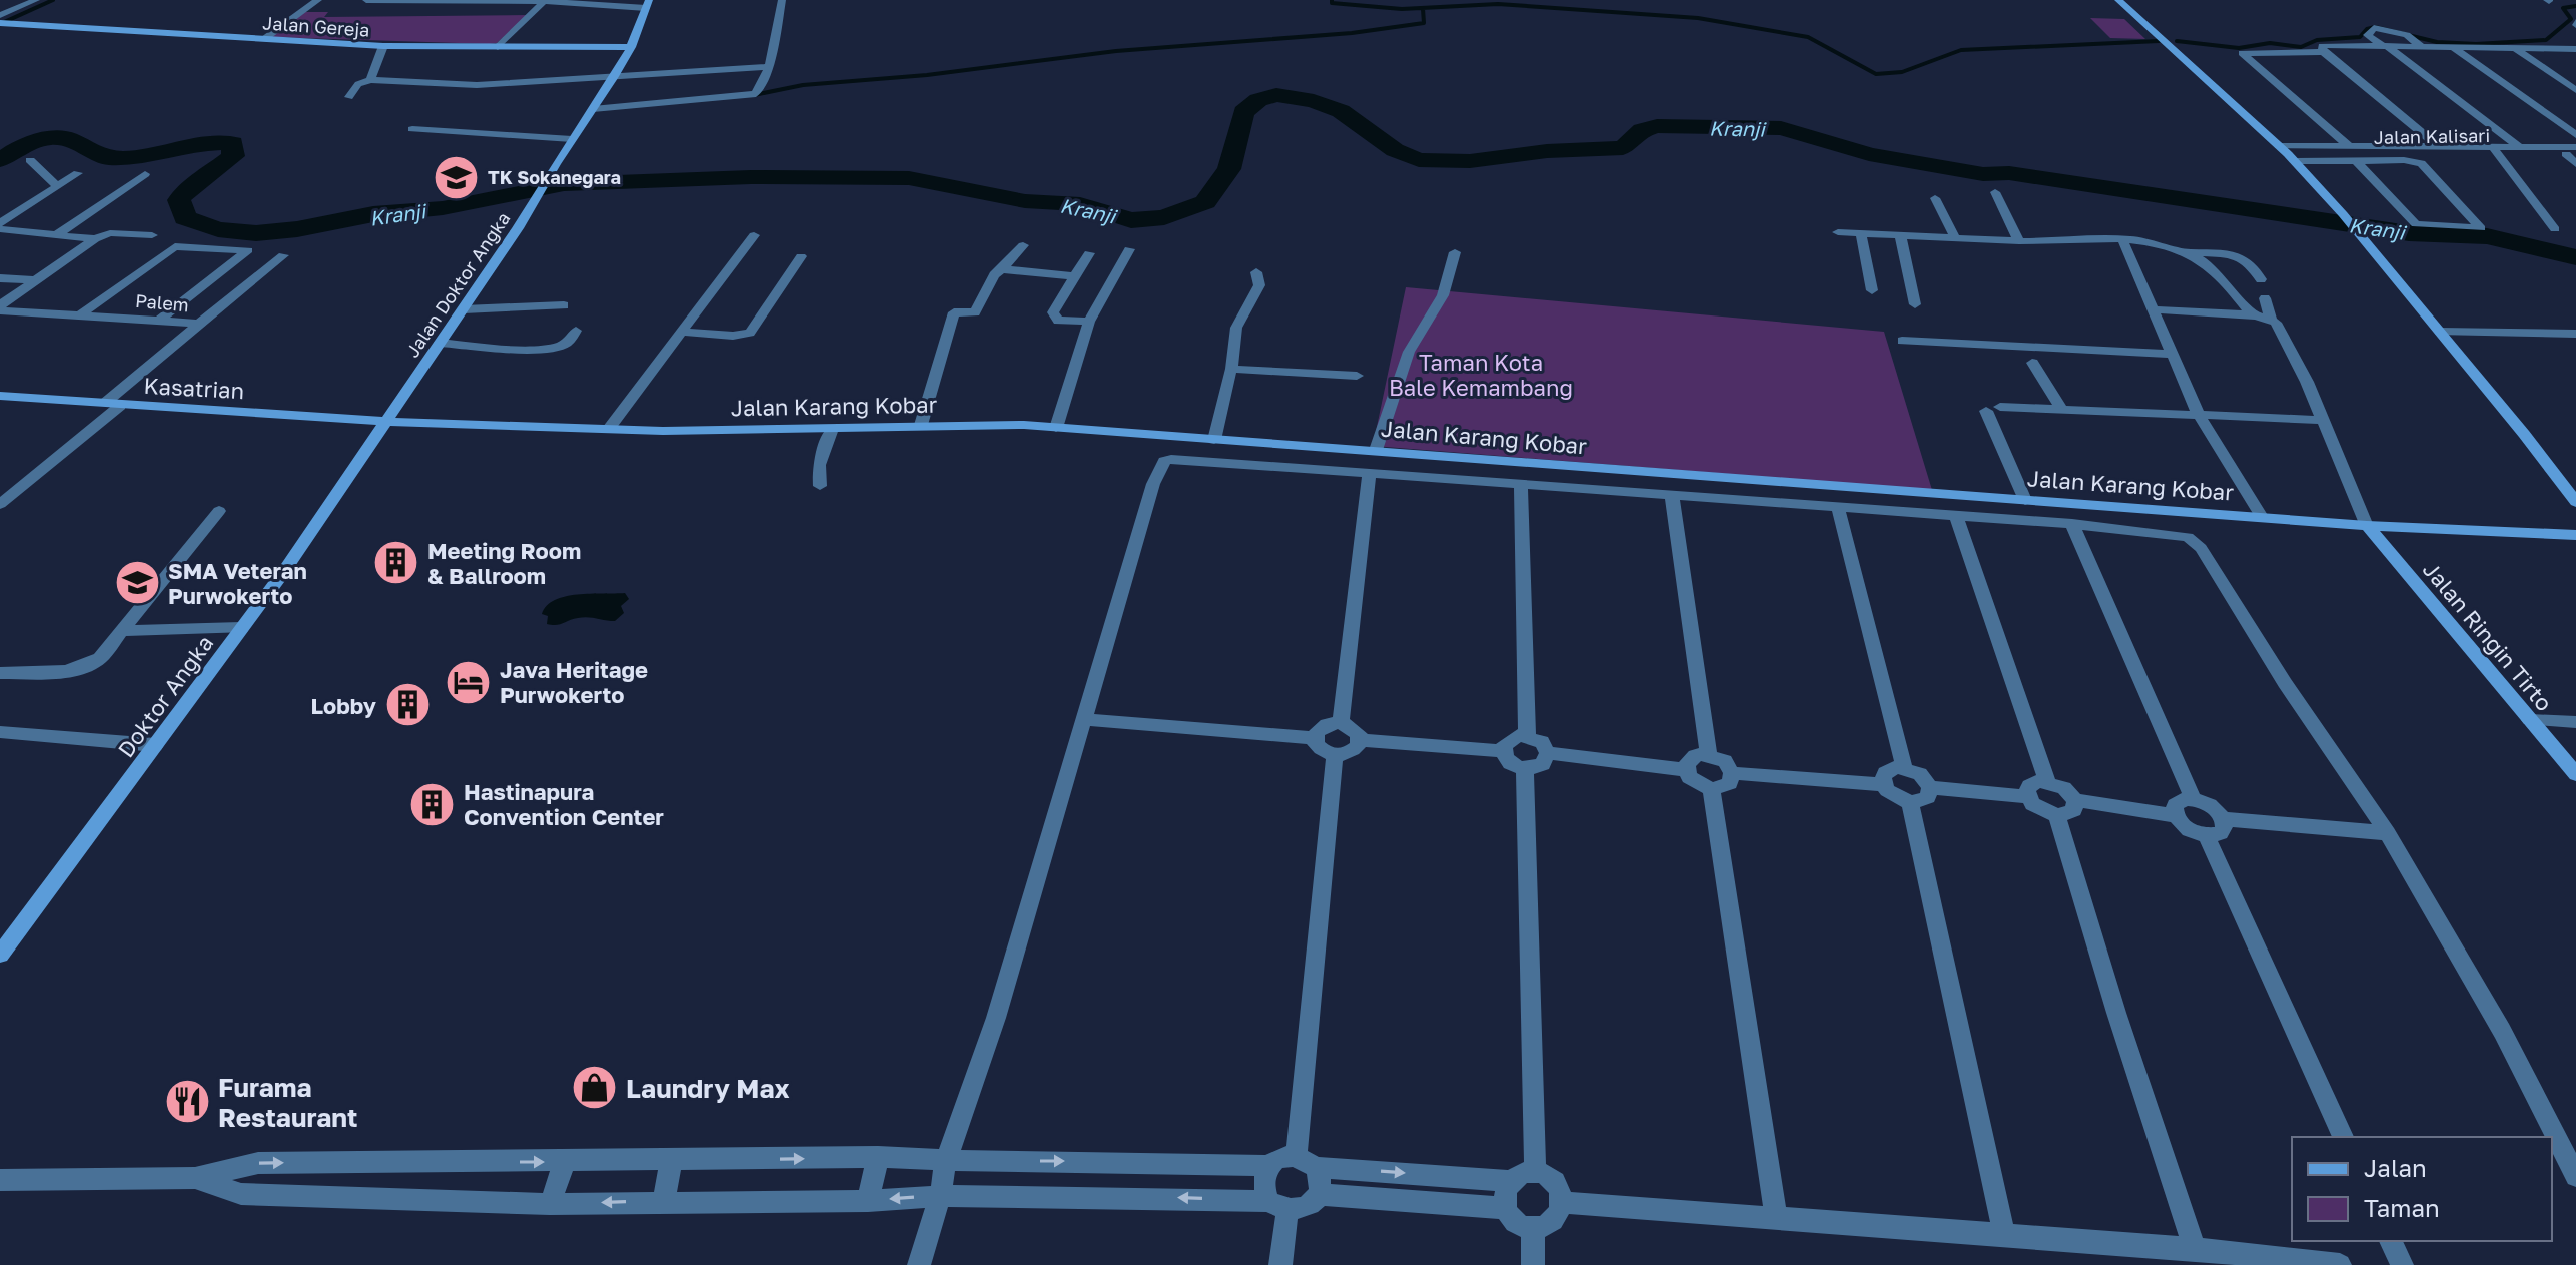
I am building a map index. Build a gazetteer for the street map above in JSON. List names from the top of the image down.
{
  "streets": {
    "street": [
      "Jalan Gereja",
      "Jalan Kalisari",
      "Jalan Doktor Angka",
      "Palem",
      "Kasatrian",
      "Jalan Karang Kobar",
      "Jalan Ringin Tirto",
      "Doktor Angka"
    ]
  },
  "crossings": [
    ["Jalan Gereja", "Jalan Doktor Angka"],
    ["Jalan Doktor Angka", "Kasatrian"],
    ["Jalan Doktor Angka", "Jalan Karang Kobar"],
    ["Jalan Doktor Angka", "Doktor Angka"],
    ["Palem", "Kasatrian"],
    ["Kasatrian", "Jalan Karang Kobar"],
    ["Kasatrian", "Doktor Angka"],
    ["Jalan Karang Kobar", "Jalan Ringin Tirto"],
    ["Jalan Karang Kobar", "Doktor Angka"]
  ],
  "water": ["Kranji"],
  "parks": ["Taman Kota Bale Kemambang"],
  "places": {
    "school or university": ["TK Sokanegara", "SMA Veteran Purwokerto"],
    "building": ["Meeting Room & Ballroom", "Lobby", "Hastinapura Convention Center"],
    "hotel": ["Java Heritage Purwokerto"],
    "shop": ["Laundry Max"],
    "restaurant": ["Furama Restaurant"]
  },
  "legend": ["Jalan", "Taman"]
}
